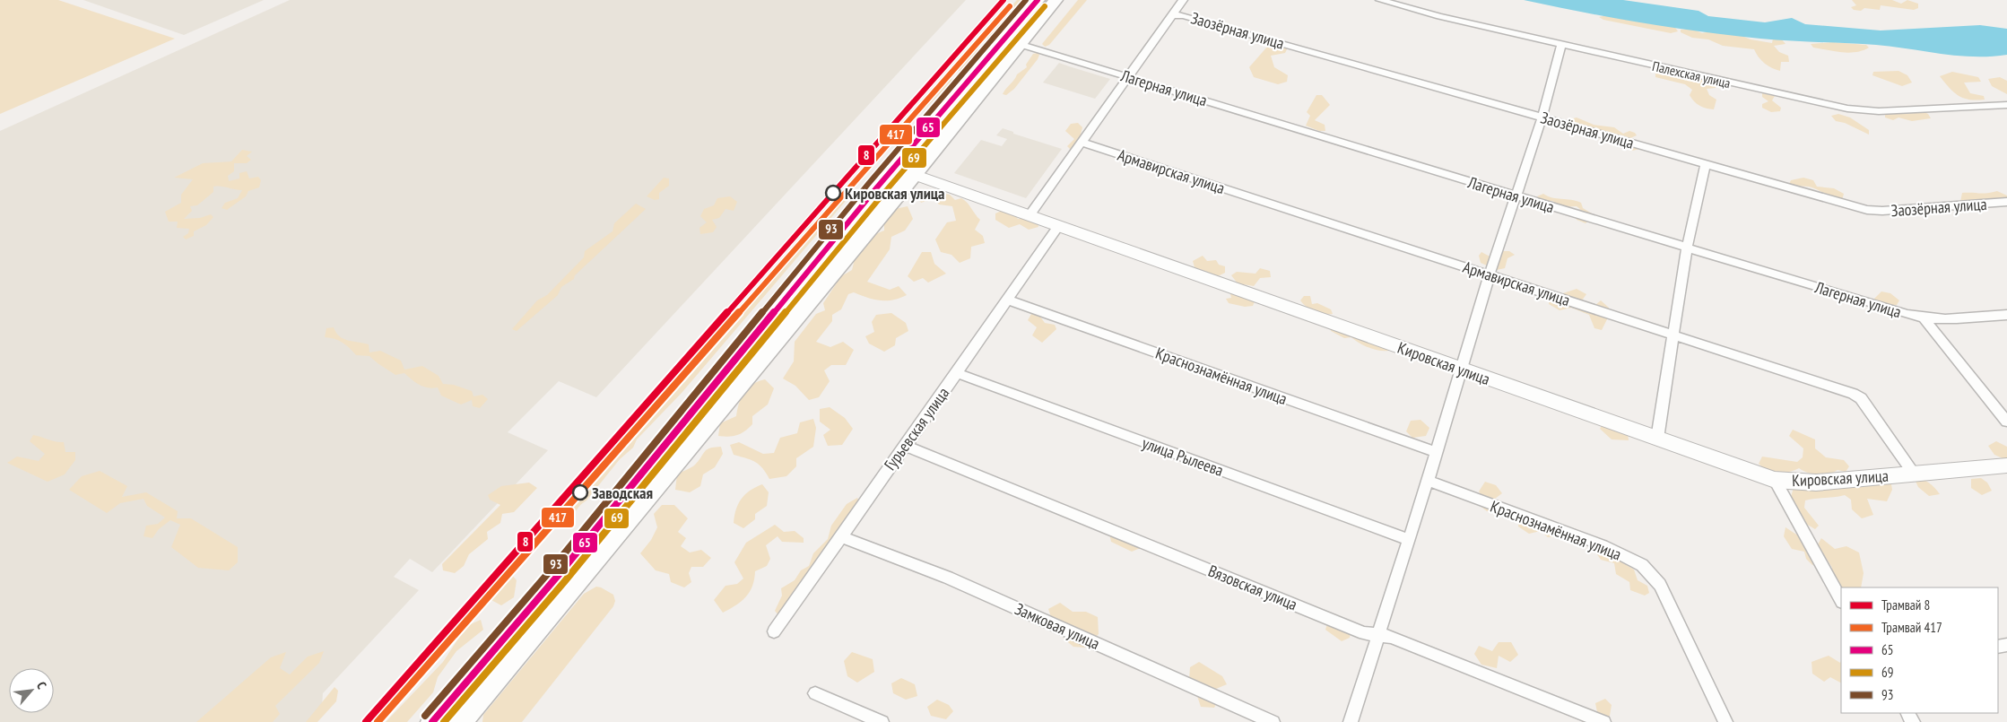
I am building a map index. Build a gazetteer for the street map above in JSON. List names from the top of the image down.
{
  "streets": {
    "street": [
      "Заозёрная улица",
      "Палехская улица",
      "Лагерная улица",
      "Армавирская улица",
      "Кировская улица",
      "Краснознамённая улица",
      "Гурьевская улица",
      "улица Рылеева",
      "Вязовская улица",
      "Замковая улица"
    ]
  },
  "crossings": [
    ["Армавирская улица", "Кировская улица"],
    ["Кировская улица", "Гурьевская улица"],
    ["Краснознамённая улица", "Гурьевская улица"],
    ["Гурьевская улица", "улица Рылеева"],
    ["Гурьевская улица", "Вязовская улица"],
    ["Гурьевская улица", "Замковая улица"]
  ],
  "places": ["Кировская улица", "Заводская"],
  "lines": [
    "tram line 8",
    "transit line 65",
    "transit line 93",
    "tram line 417",
    "transit line 69"
  ],
  "legend": [
    "Трамвай 8",
    "Трамвай 417",
    "65",
    "69",
    "93"
  ],
  "north": "top right"
}
